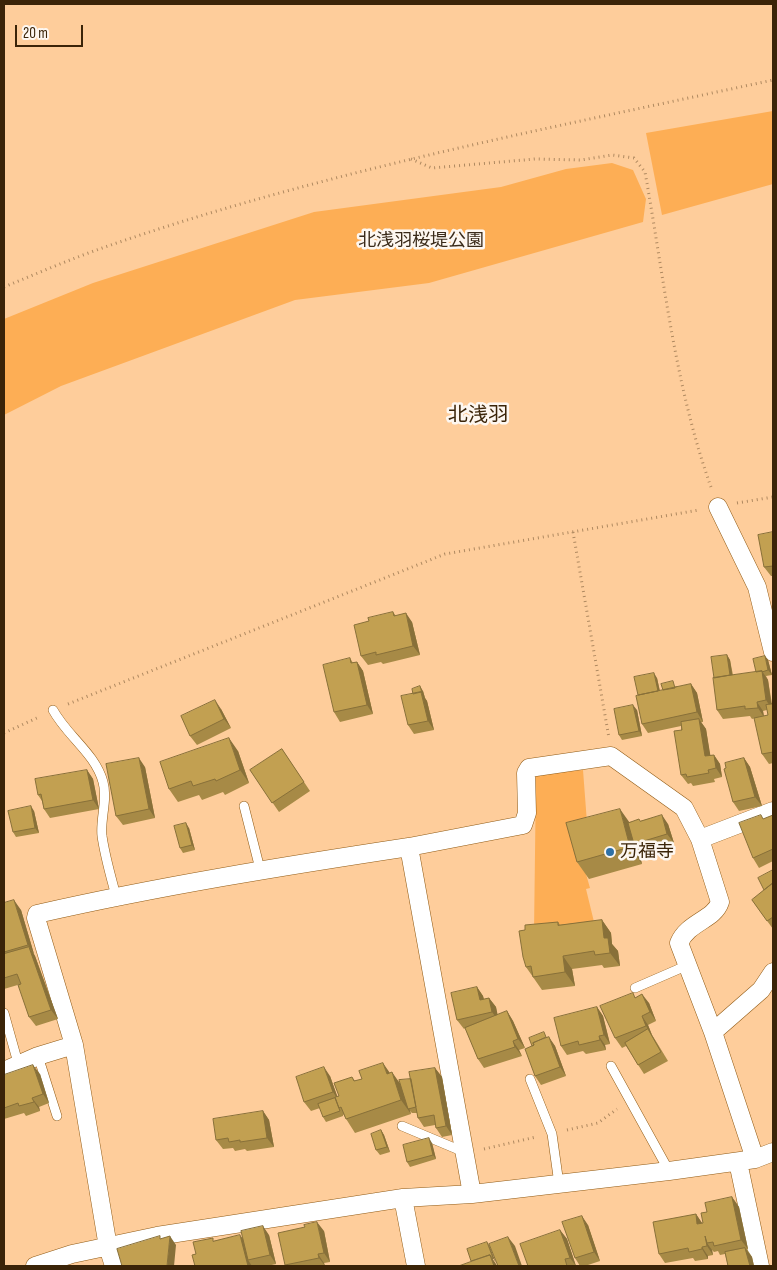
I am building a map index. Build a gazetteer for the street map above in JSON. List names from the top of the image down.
{
  "districts": ["北浅羽"],
  "parks": ["北浅羽桜堤公園"],
  "places": ["万福寺"],
  "scale_bar": "20 m"
}
